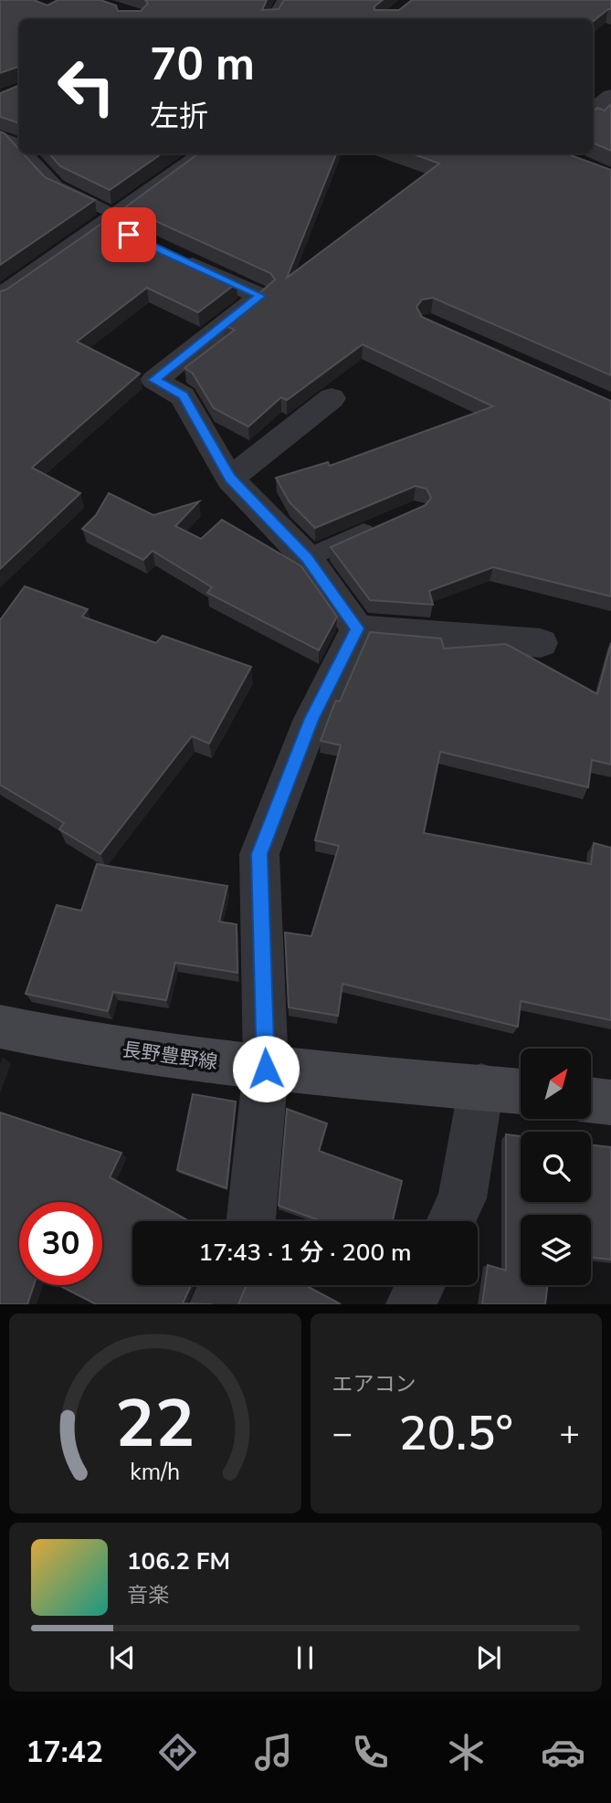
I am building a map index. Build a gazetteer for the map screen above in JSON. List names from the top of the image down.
{
  "streets": {
    "main road": ["長野豊野線"]
  },
  "north": "top right",
  "page": {
    "turn": ["70 m", "左折"],
    "limit": "30",
    "trip": "17:43 · 1 分 · 200 m",
    "tile": "エアコン",
    "heat": ["−", "20.5°", "+"],
    "song": ["106.2 FM", "音楽"],
    "tabs": "17:42",
    "gauge": ["22", "km/h"]
  }
}
